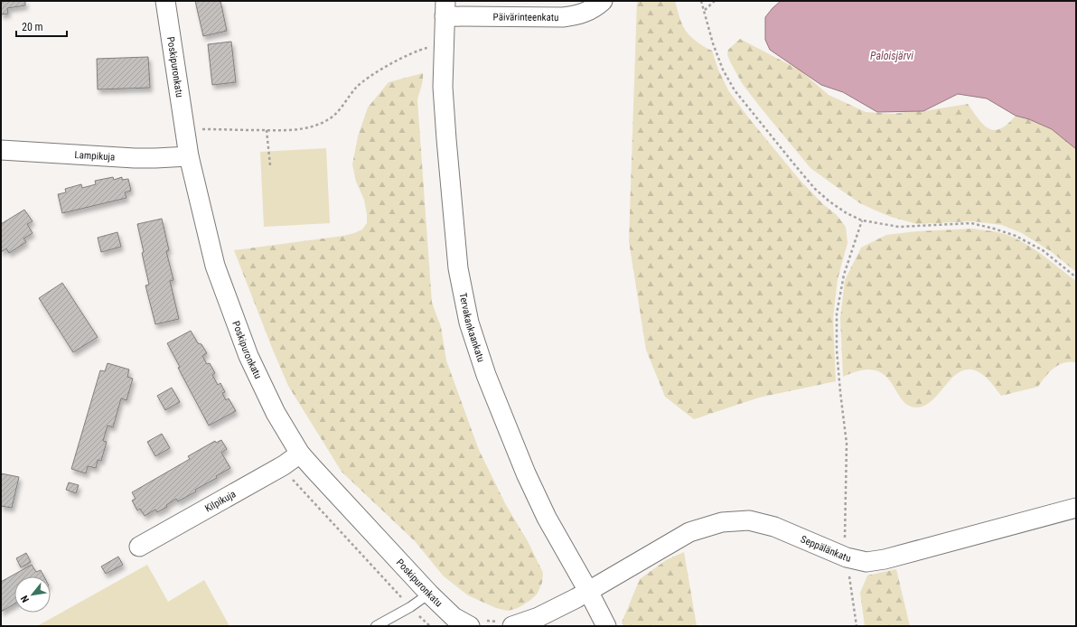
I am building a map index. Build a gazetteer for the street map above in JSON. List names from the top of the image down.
{
  "streets": {
    "street": [
      "Päivärinteenkatu",
      "Poskipuronkatu",
      "Lampikuja",
      "Tervakankaankatu",
      "Kilpikuja",
      "Seppälänkatu"
    ]
  },
  "crossings": [
    ["Päivärinteenkatu", "Tervakankaankatu"],
    ["Poskipuronkatu", "Lampikuja"],
    ["Poskipuronkatu", "Kilpikuja"],
    ["Tervakankaankatu", "Seppälänkatu"]
  ],
  "water": ["Paloisjärvi"],
  "scale_bar": "20 m",
  "north": "bottom left"
}
